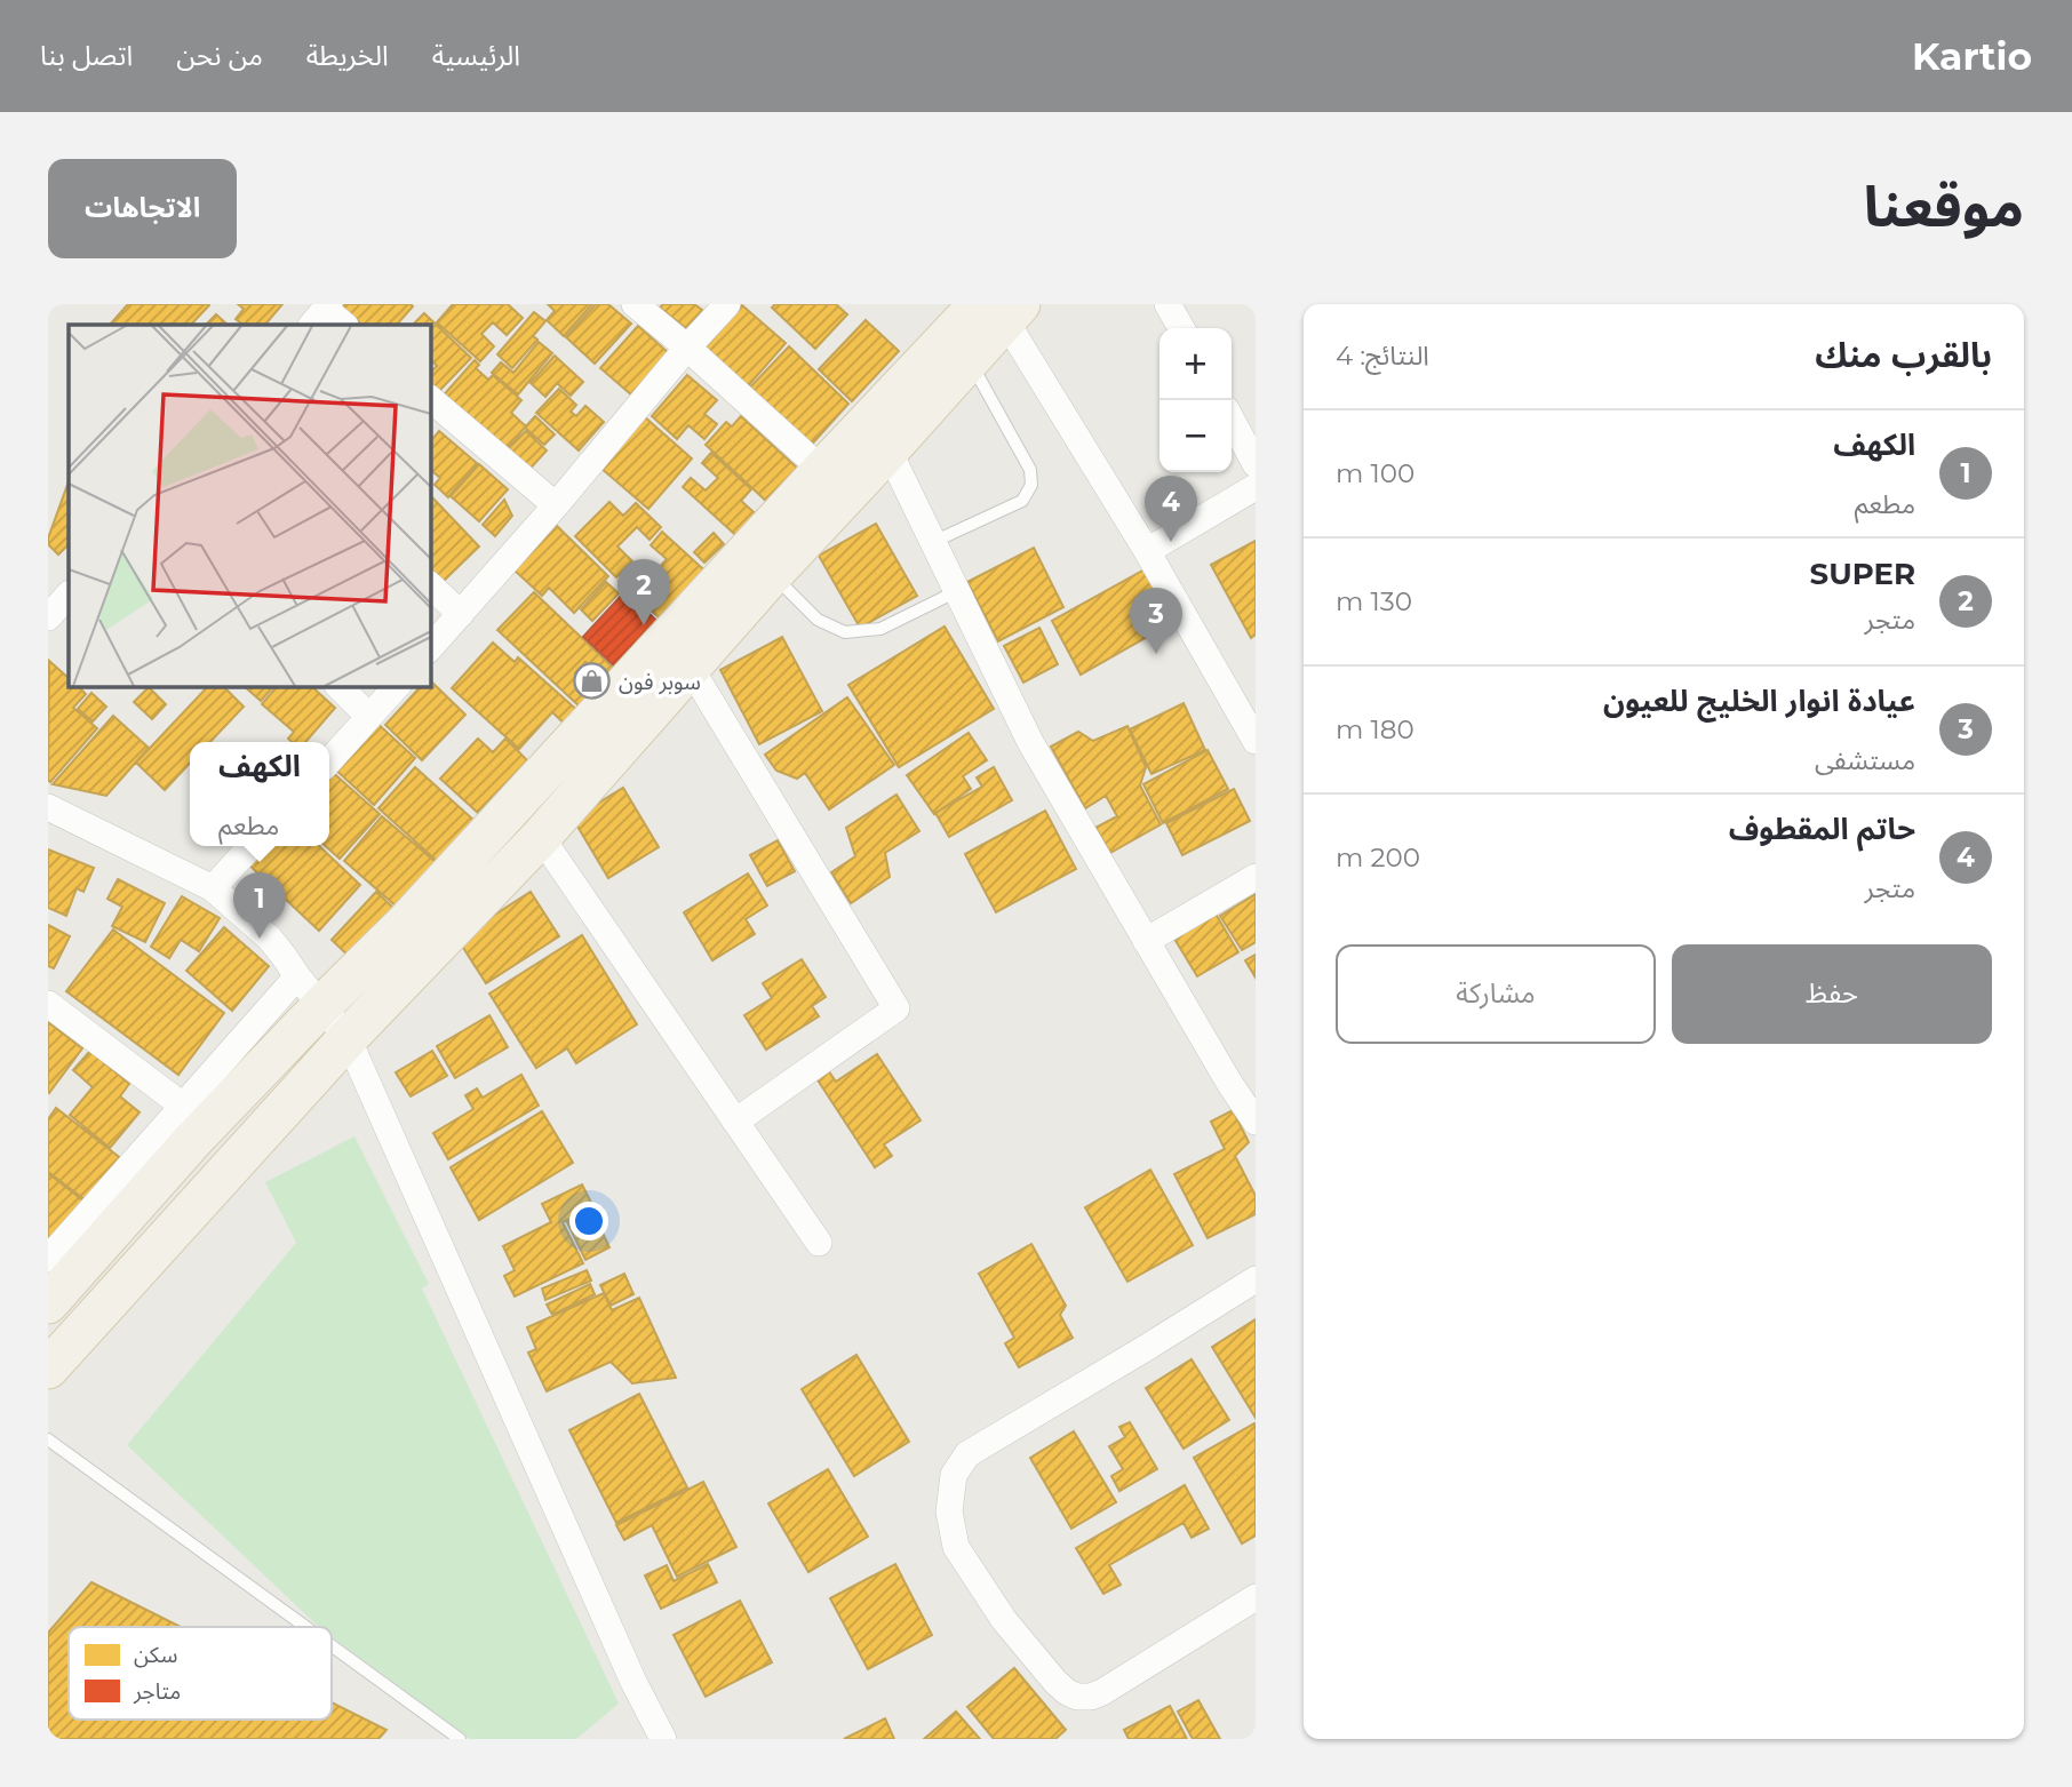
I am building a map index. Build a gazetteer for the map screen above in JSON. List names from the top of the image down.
{
  "places": {
    "shop": ["سوبر فون"]
  },
  "legend": ["سكن", "متاجر"],
  "page": {
    "header": "Kartio",
    "nav": [
      "الرئيسية",
      "الخريطة",
      "من نحن",
      "اتصل بنا"
    ],
    "title": "موقعنا",
    "buttons": [
      "الاتجاهات",
      ["حفظ", "مشاركة"]
    ],
    "heading": ["بالقرب منك", "النتائج: 4"],
    "map_buttons": ["+", "−"],
    "list": [
      {
        "mark": "1",
        "name": "الكهف",
        "note": "مطعم",
        "value": "100 m"
      },
      {
        "mark": "2",
        "name": "SUPER",
        "note": "متجر",
        "value": "130 m"
      },
      {
        "mark": "3",
        "name": "عيادة انوار الخليج للعيون",
        "note": "مستشفى",
        "value": "180 m"
      },
      {
        "mark": "4",
        "name": "حاتم المقطوف",
        "note": "متجر",
        "value": "200 m"
      }
    ],
    "pins": [
      "4",
      "2",
      "3",
      "1"
    ],
    "popup": ["الكهف", "مطعم"]
  }
}
